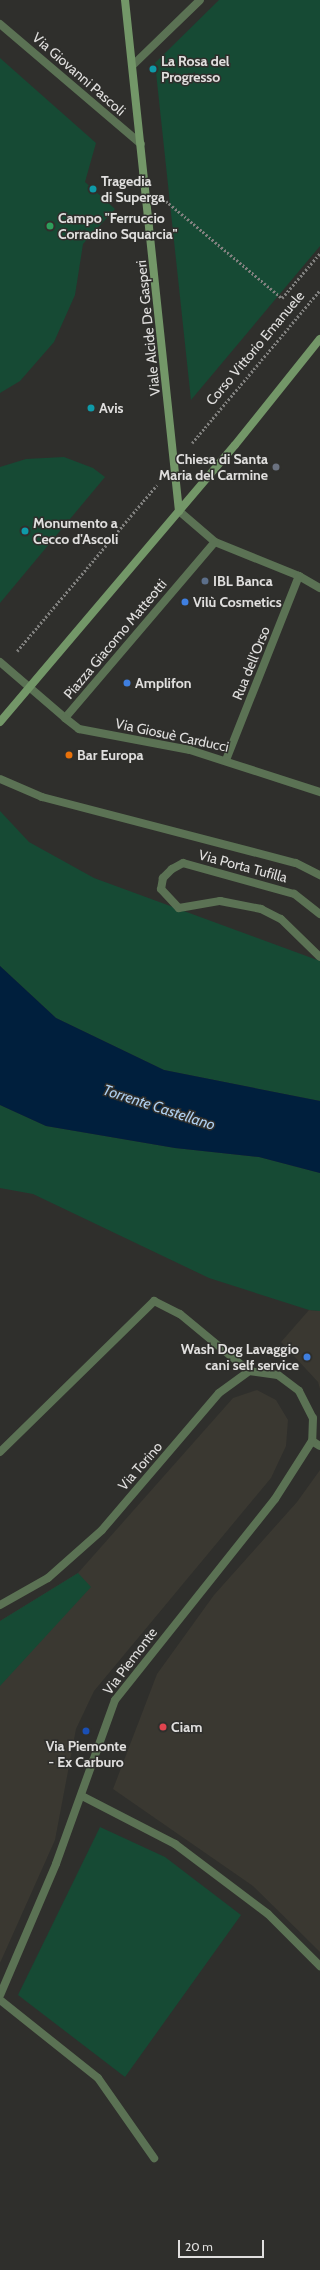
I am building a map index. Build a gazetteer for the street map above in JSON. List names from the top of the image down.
{
  "streets": {
    "street": [
      "Via Giovanni Pascoli",
      "Viale Alcide De Gasperi",
      "Piazza Giacomo Matteotti",
      "Rua dell'Orso",
      "Via Giosuè Carducci",
      "Via Porta Tufilla",
      "Via Torino",
      "Via Piemonte"
    ],
    "path": ["Corso Vittorio Emanuele"]
  },
  "crossings": [
    ["Via Giovanni Pascoli", "Viale Alcide De Gasperi"],
    ["Piazza Giacomo Matteotti", "Via Giosuè Carducci"],
    ["Rua dell'Orso", "Via Giosuè Carducci"]
  ],
  "water": ["Torrente Castellano"],
  "places": [
    "La Rosa del Progresso",
    "Tragedia di Superga",
    "Campo \"Ferruccio Corradino Squarcia\"",
    "Avis",
    "Chiesa di Santa Maria del Carmine",
    "Monumento a Cecco d'Ascoli",
    "IBL Banca",
    "Vilù Cosmetics",
    "Amplifon",
    "Bar Europa",
    "Wash Dog Lavaggio cani self service",
    "Ciam",
    "Via Piemonte - Ex Carburo"
  ],
  "scale_bar": "20 m"
}
